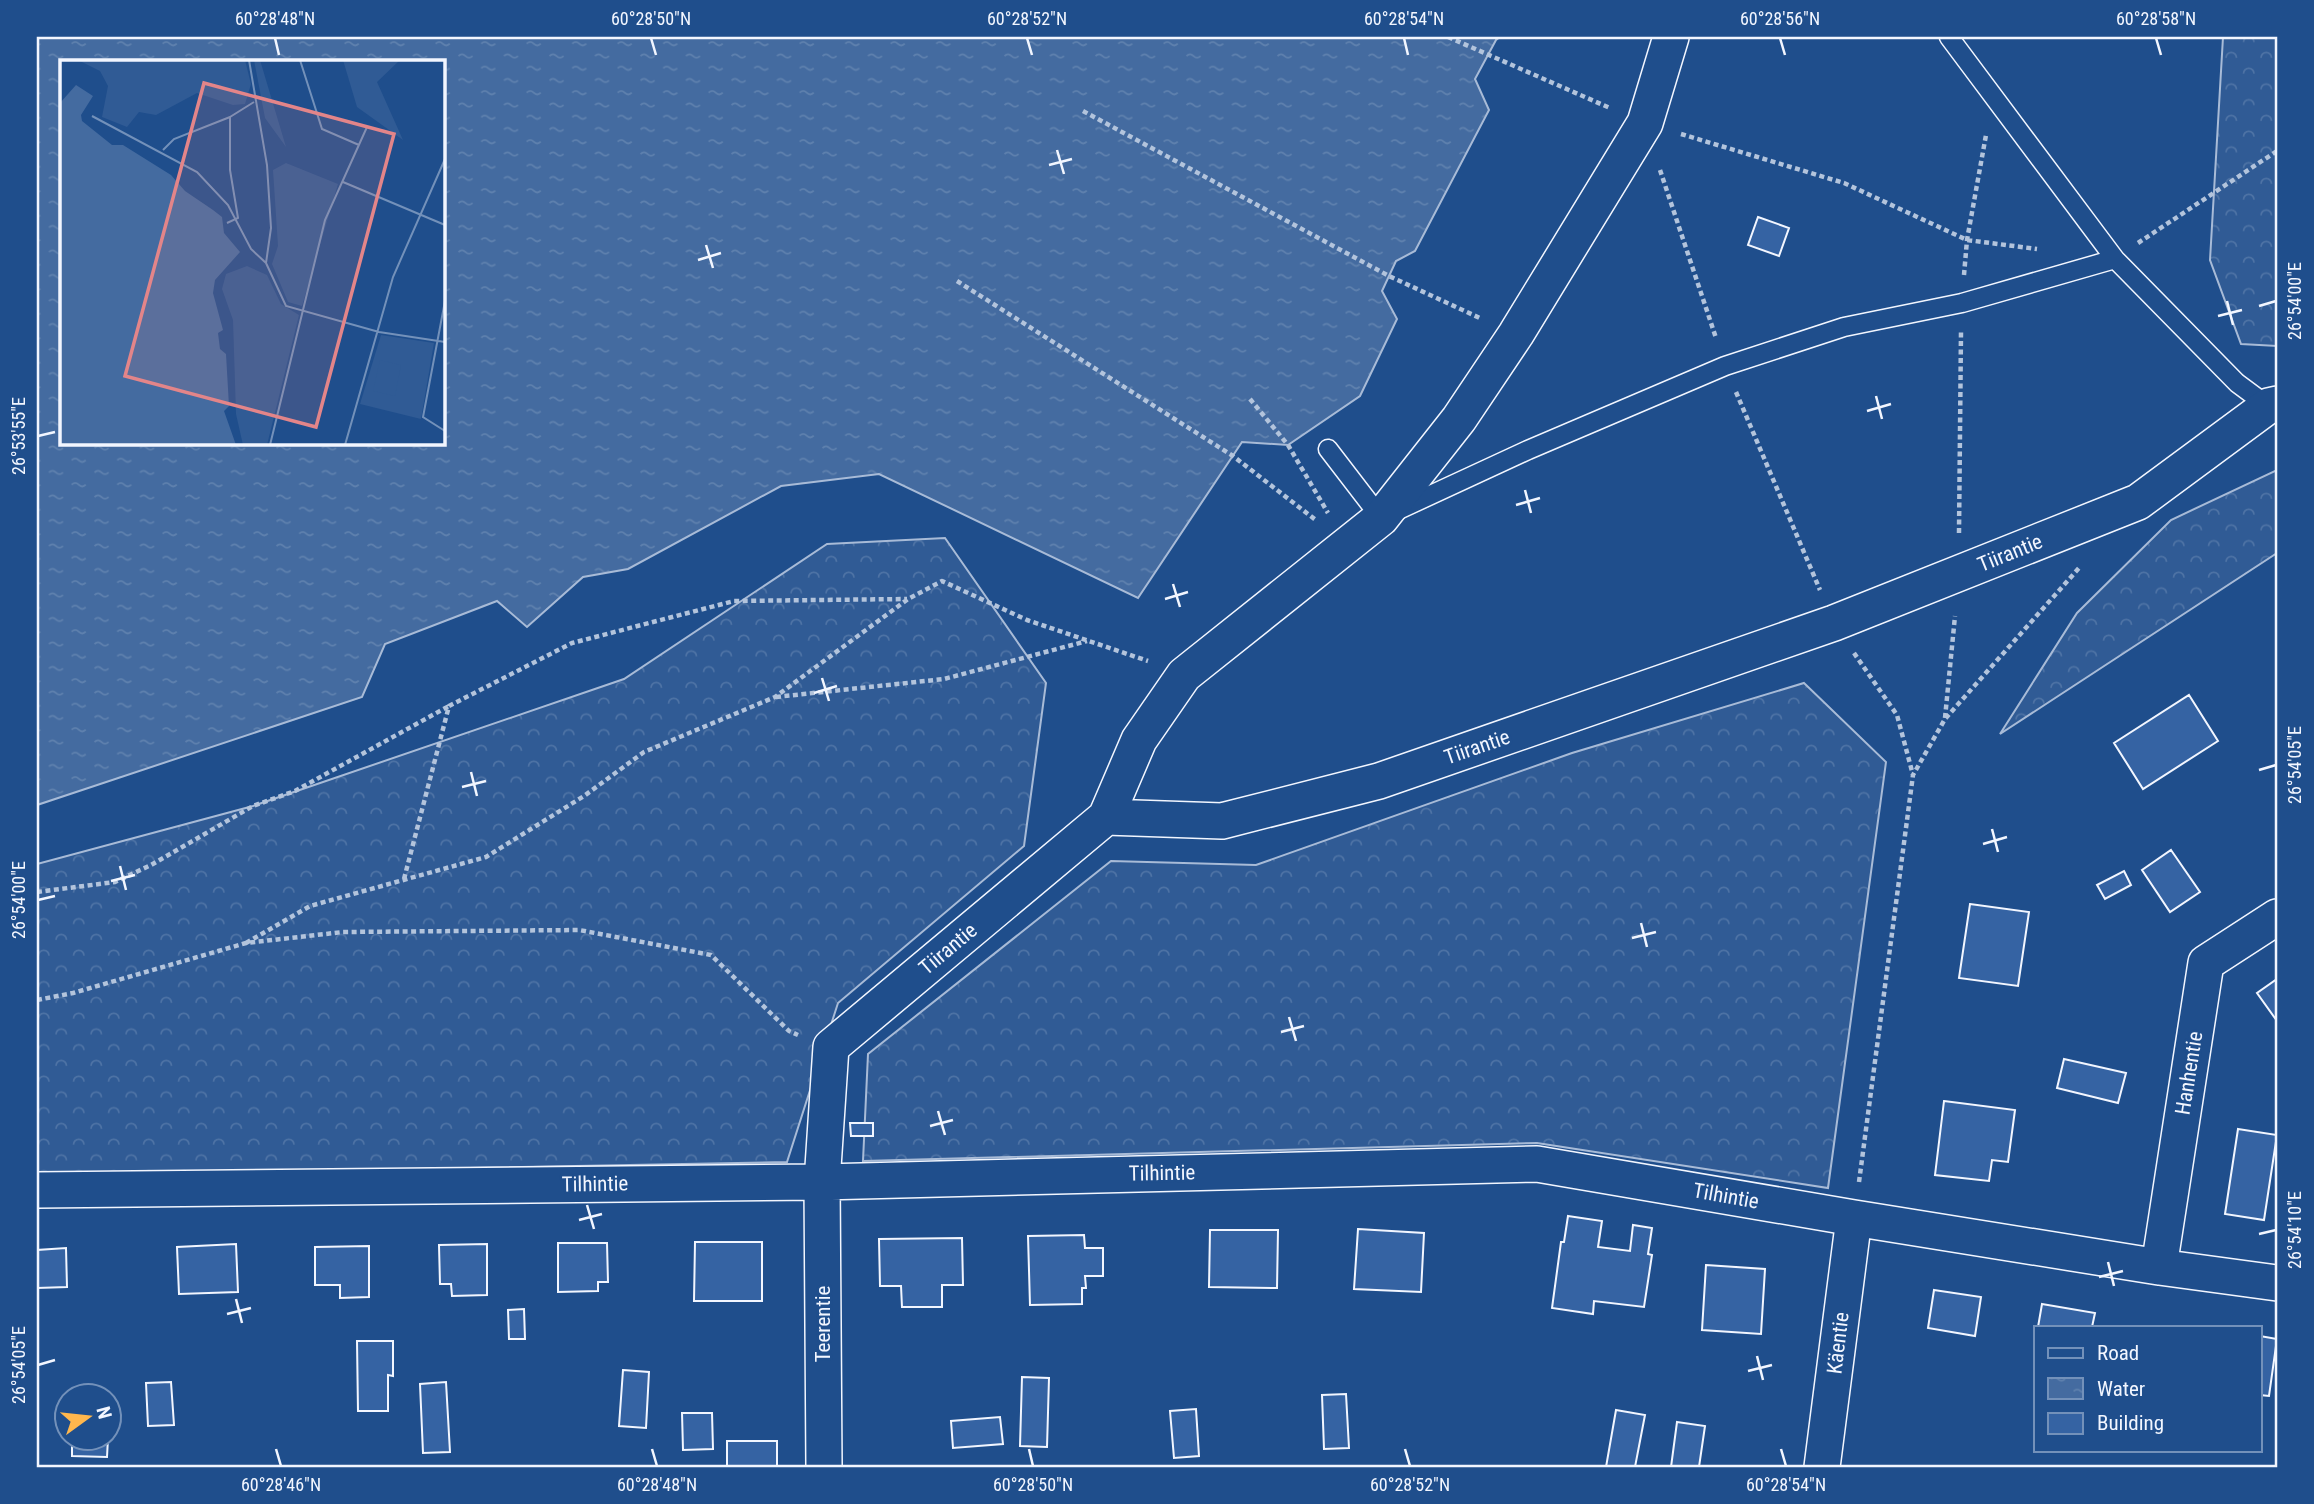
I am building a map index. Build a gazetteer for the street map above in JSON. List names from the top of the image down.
{
  "streets": {
    "street": [
      "Tiirantie",
      "Hanhentie",
      "Tilhintie",
      "Teerentie",
      "Käentie"
    ]
  },
  "crossings": [
    ["Hanhentie", "Tilhintie"],
    ["Tilhintie", "Teerentie"],
    ["Tilhintie", "Käentie"]
  ],
  "legend": ["Road", "Water", "Building"],
  "north": "right",
  "coordinates": [
    "60°28'48\"N",
    "60°28'50\"N",
    "60°28'52\"N",
    "60°28'54\"N",
    "60°28'56\"N",
    "60°28'58\"N",
    "26°54'00\"E",
    "26°53'55\"E",
    "26°54'05\"E",
    "26°54'10\"E",
    "60°28'46\"N"
  ]
}
